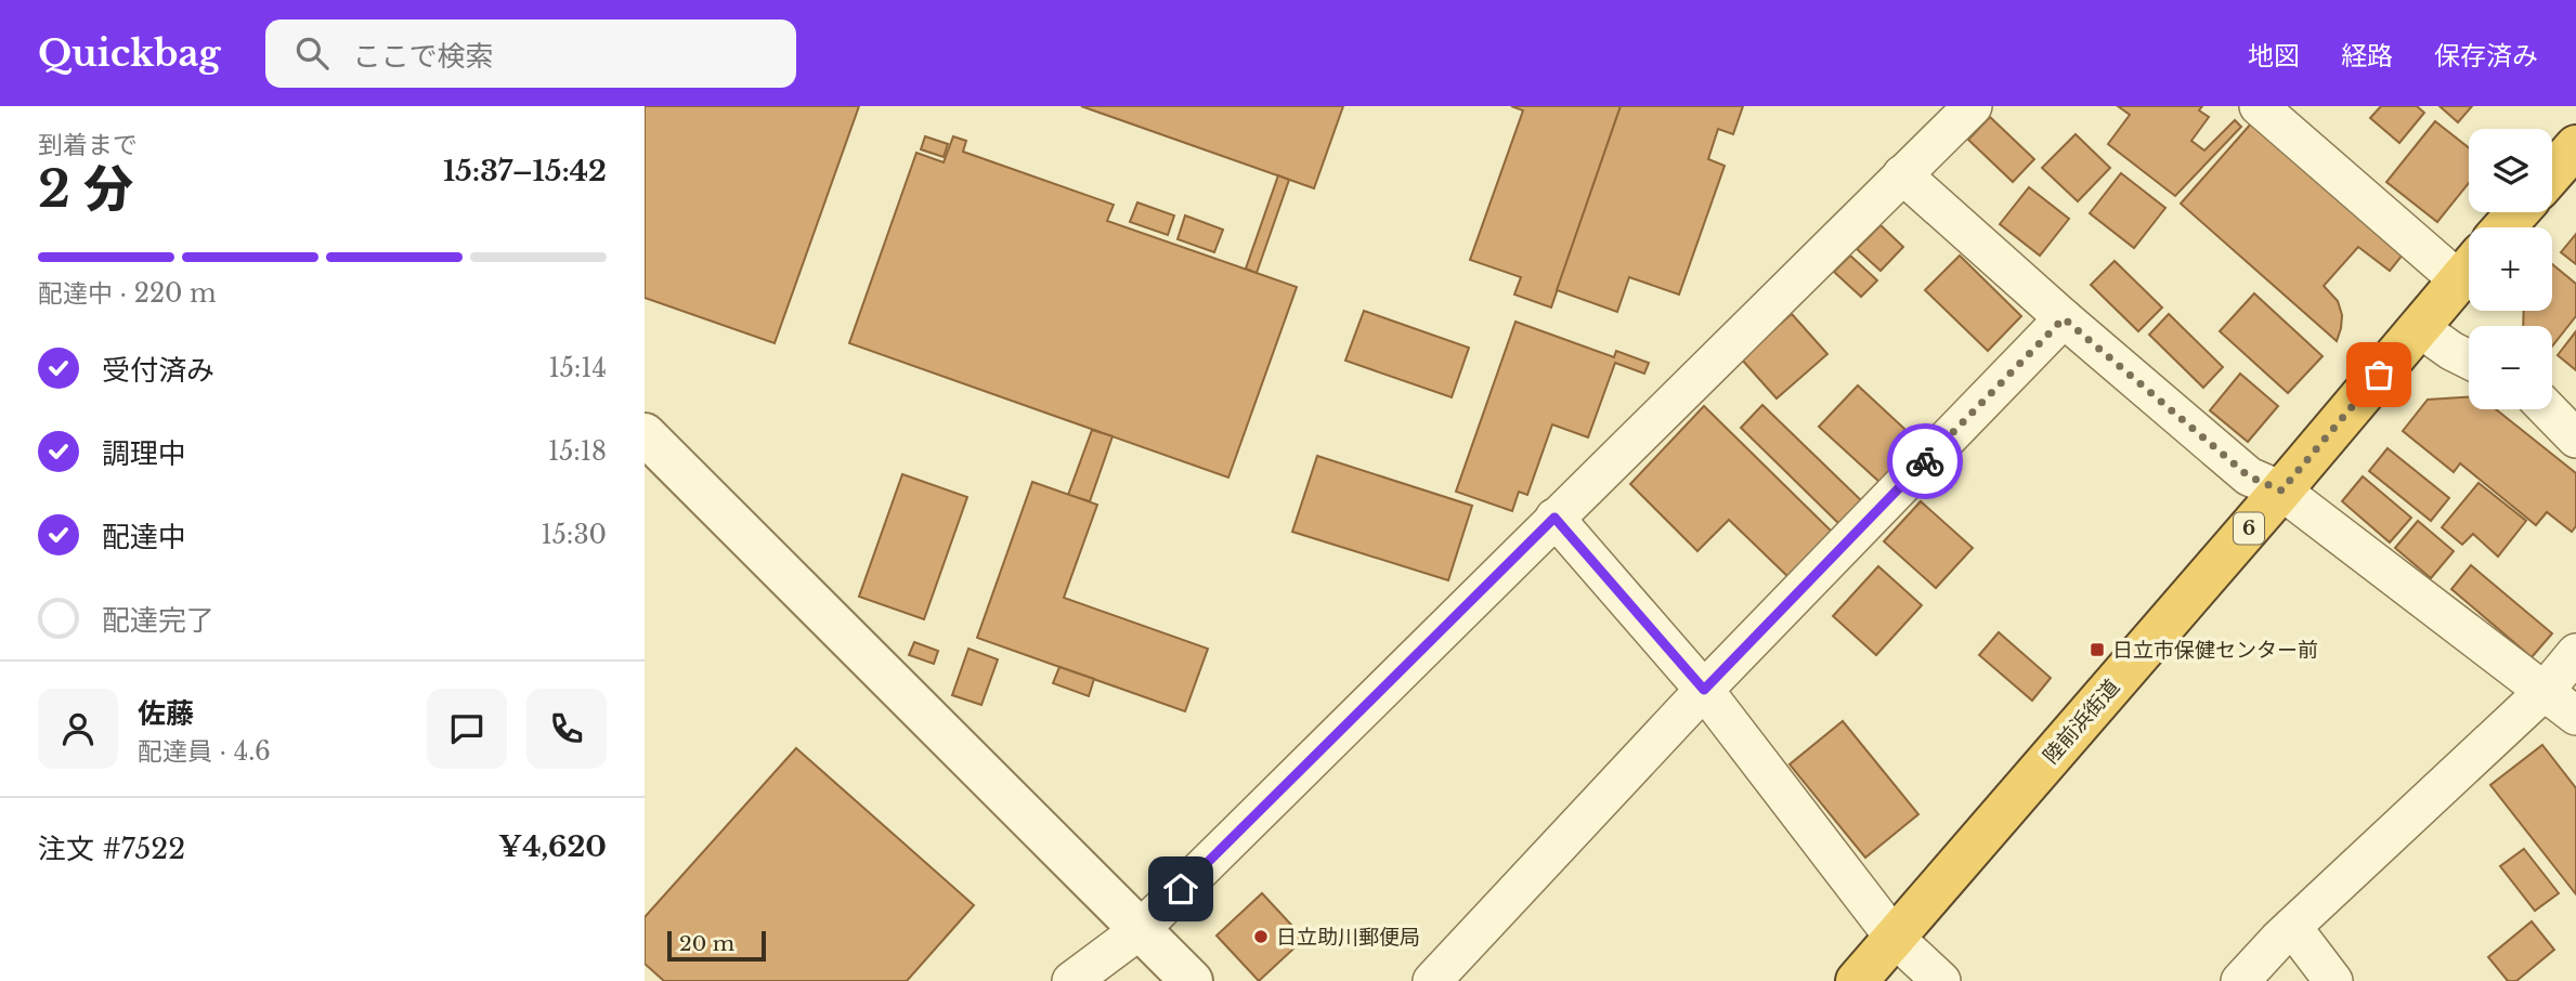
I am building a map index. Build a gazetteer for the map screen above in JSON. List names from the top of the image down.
{
  "streets": {
    "highway": ["6", "陸前浜街道"]
  },
  "places": {
    "transit": ["日立市保健センター前"],
    "other": ["日立助川郵便局"]
  },
  "scale_bar": "20 m",
  "page": {
    "header": "Quickbag",
    "search": "ここで検索",
    "nav": ["地図", "経路", "保存済み"],
    "heading": ["2 分", "到着まで", "15:37–15:42"],
    "panel": [
      "佐藤",
      "配達員 · 4.6",
      "注文 #7522",
      "¥4,620"
    ],
    "map_buttons": ["+", "−"],
    "bar": "配達中 · 220 m",
    "list": [
      ["受付済み", "15:14"],
      ["調理中", "15:18"],
      ["配達中", "15:30"],
      "配達完了"
    ],
    "scale": "20 m"
  }
}
